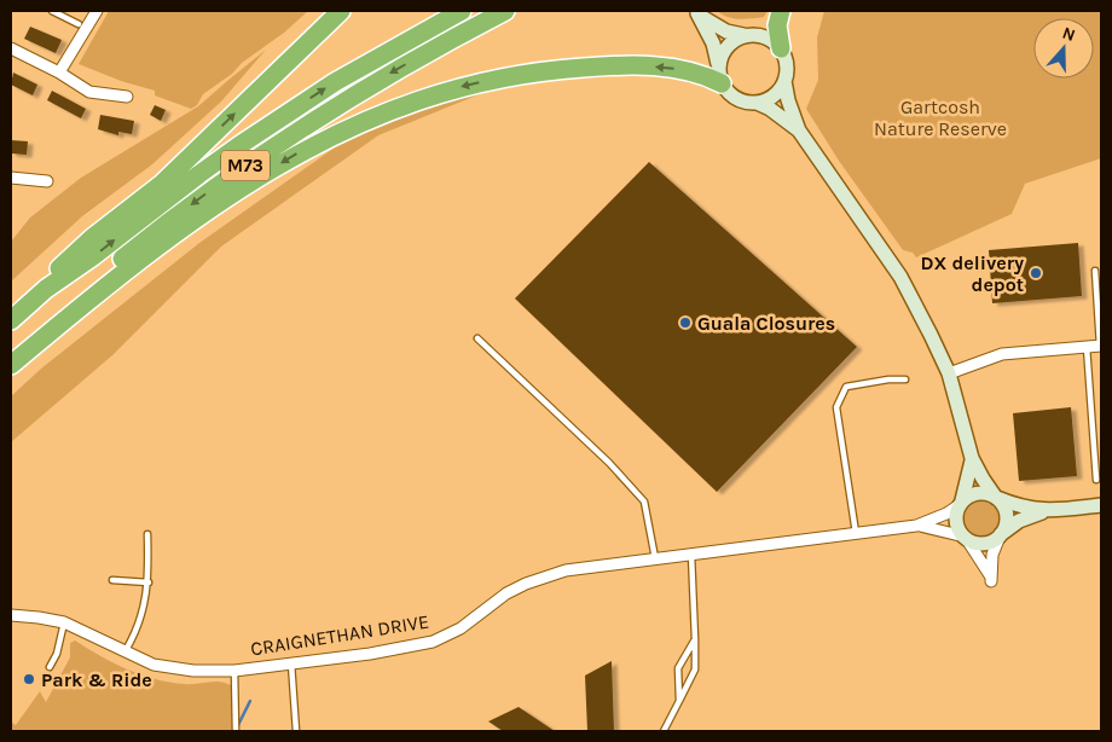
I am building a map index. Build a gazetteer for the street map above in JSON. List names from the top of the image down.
{
  "streets": {
    "highway": ["M73"],
    "street": ["CRAIGNETHAN DRIVE"]
  },
  "parks": ["Gartcosh Nature Reserve"],
  "places": ["DX delivery depot", "Guala Closures", "Park & Ride"],
  "north": "top"
}
